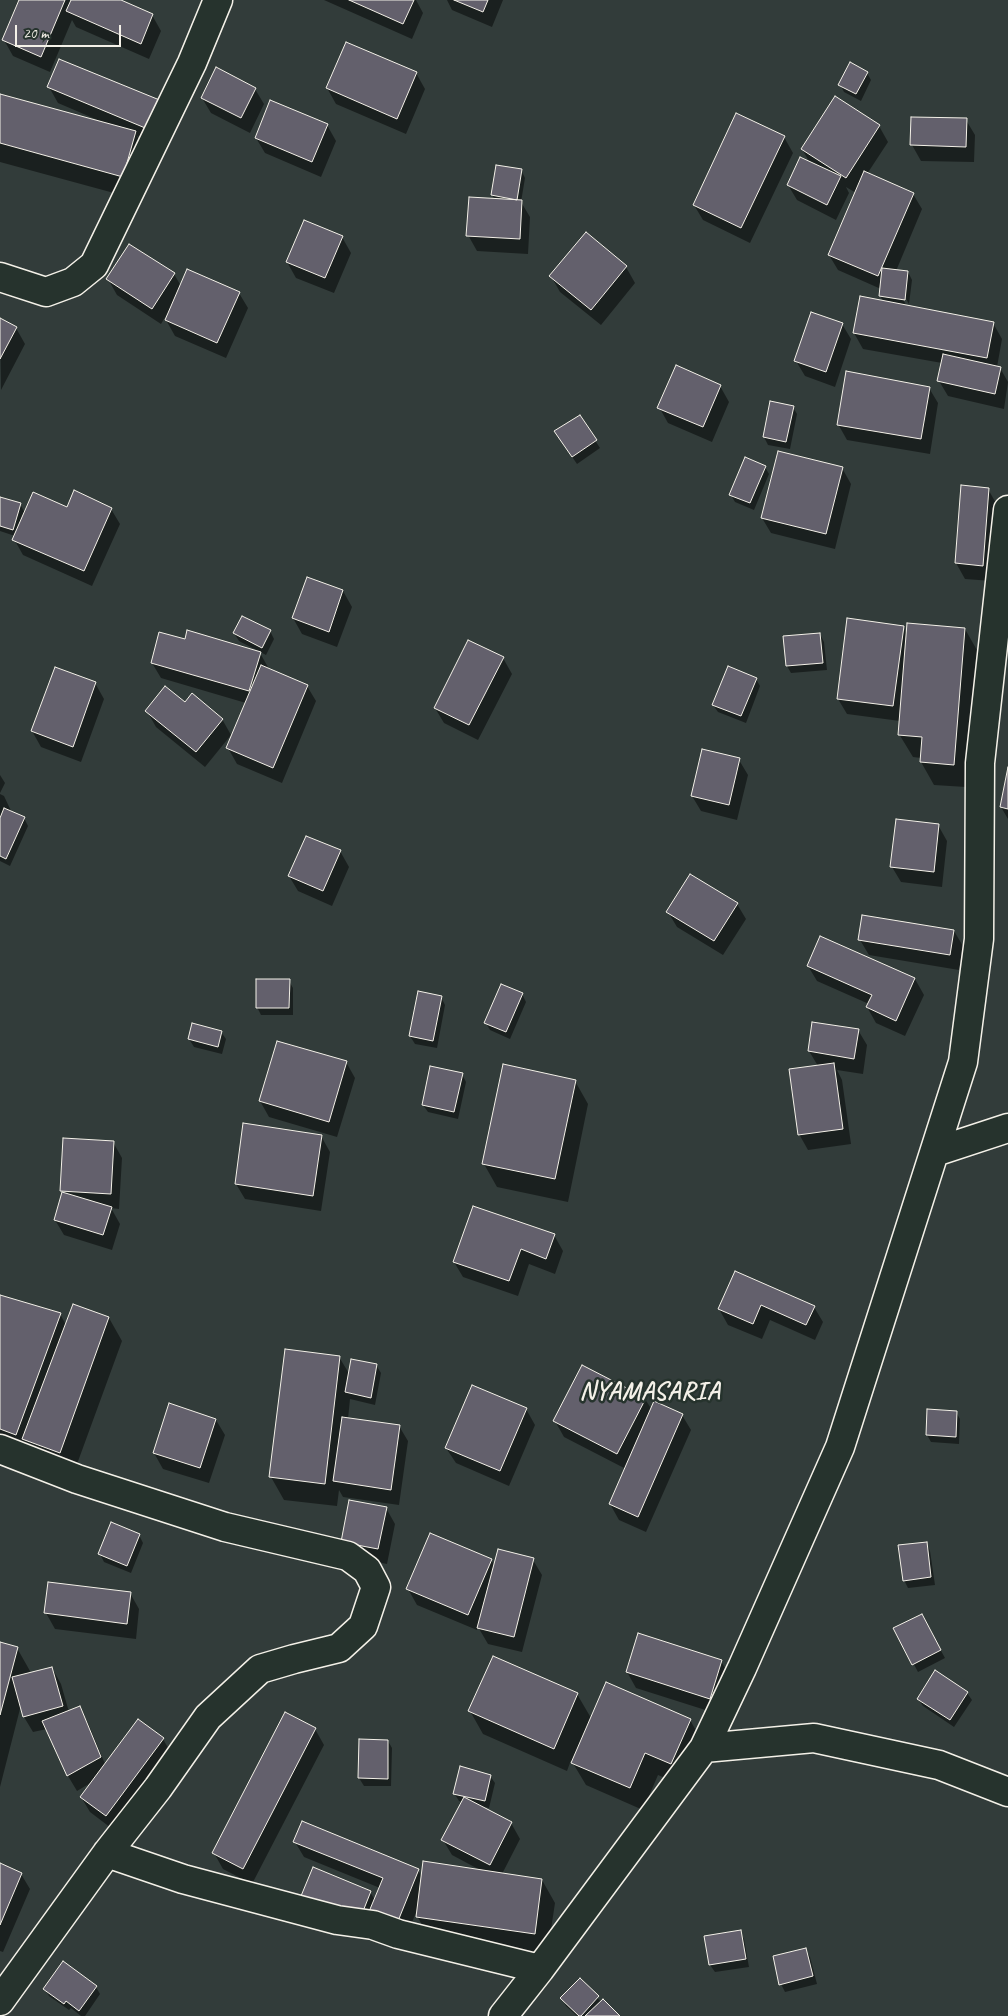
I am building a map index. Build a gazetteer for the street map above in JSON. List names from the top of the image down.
{
  "districts": ["NYAMASARIA"],
  "scale_bar": "20 m"
}
